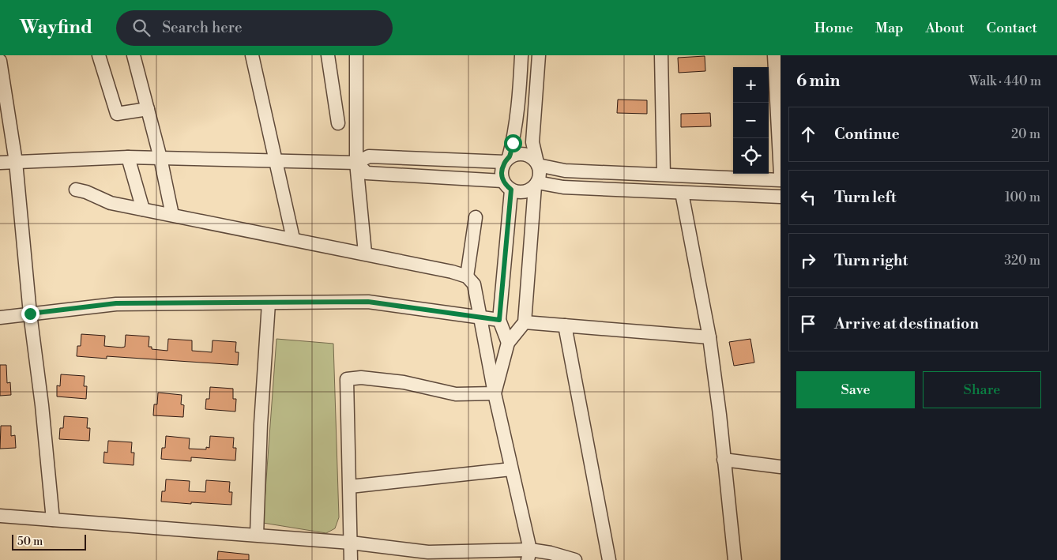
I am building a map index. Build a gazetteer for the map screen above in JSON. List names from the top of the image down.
{
  "scale_bar": "50 m",
  "page": {
    "header": "Wayfind",
    "search": "Search here",
    "nav": [
      "Home",
      "Map",
      "About",
      "Contact"
    ],
    "heading": ["6 min", "Walk · 440 m"],
    "map_buttons": ["+", "−"],
    "list": [
      ["Continue", "20 m"],
      ["Turn left", "100 m"],
      ["Turn right", "320 m"],
      "Arrive at destination"
    ],
    "buttons": ["Save", "Share"],
    "scale": "50 m"
  }
}
